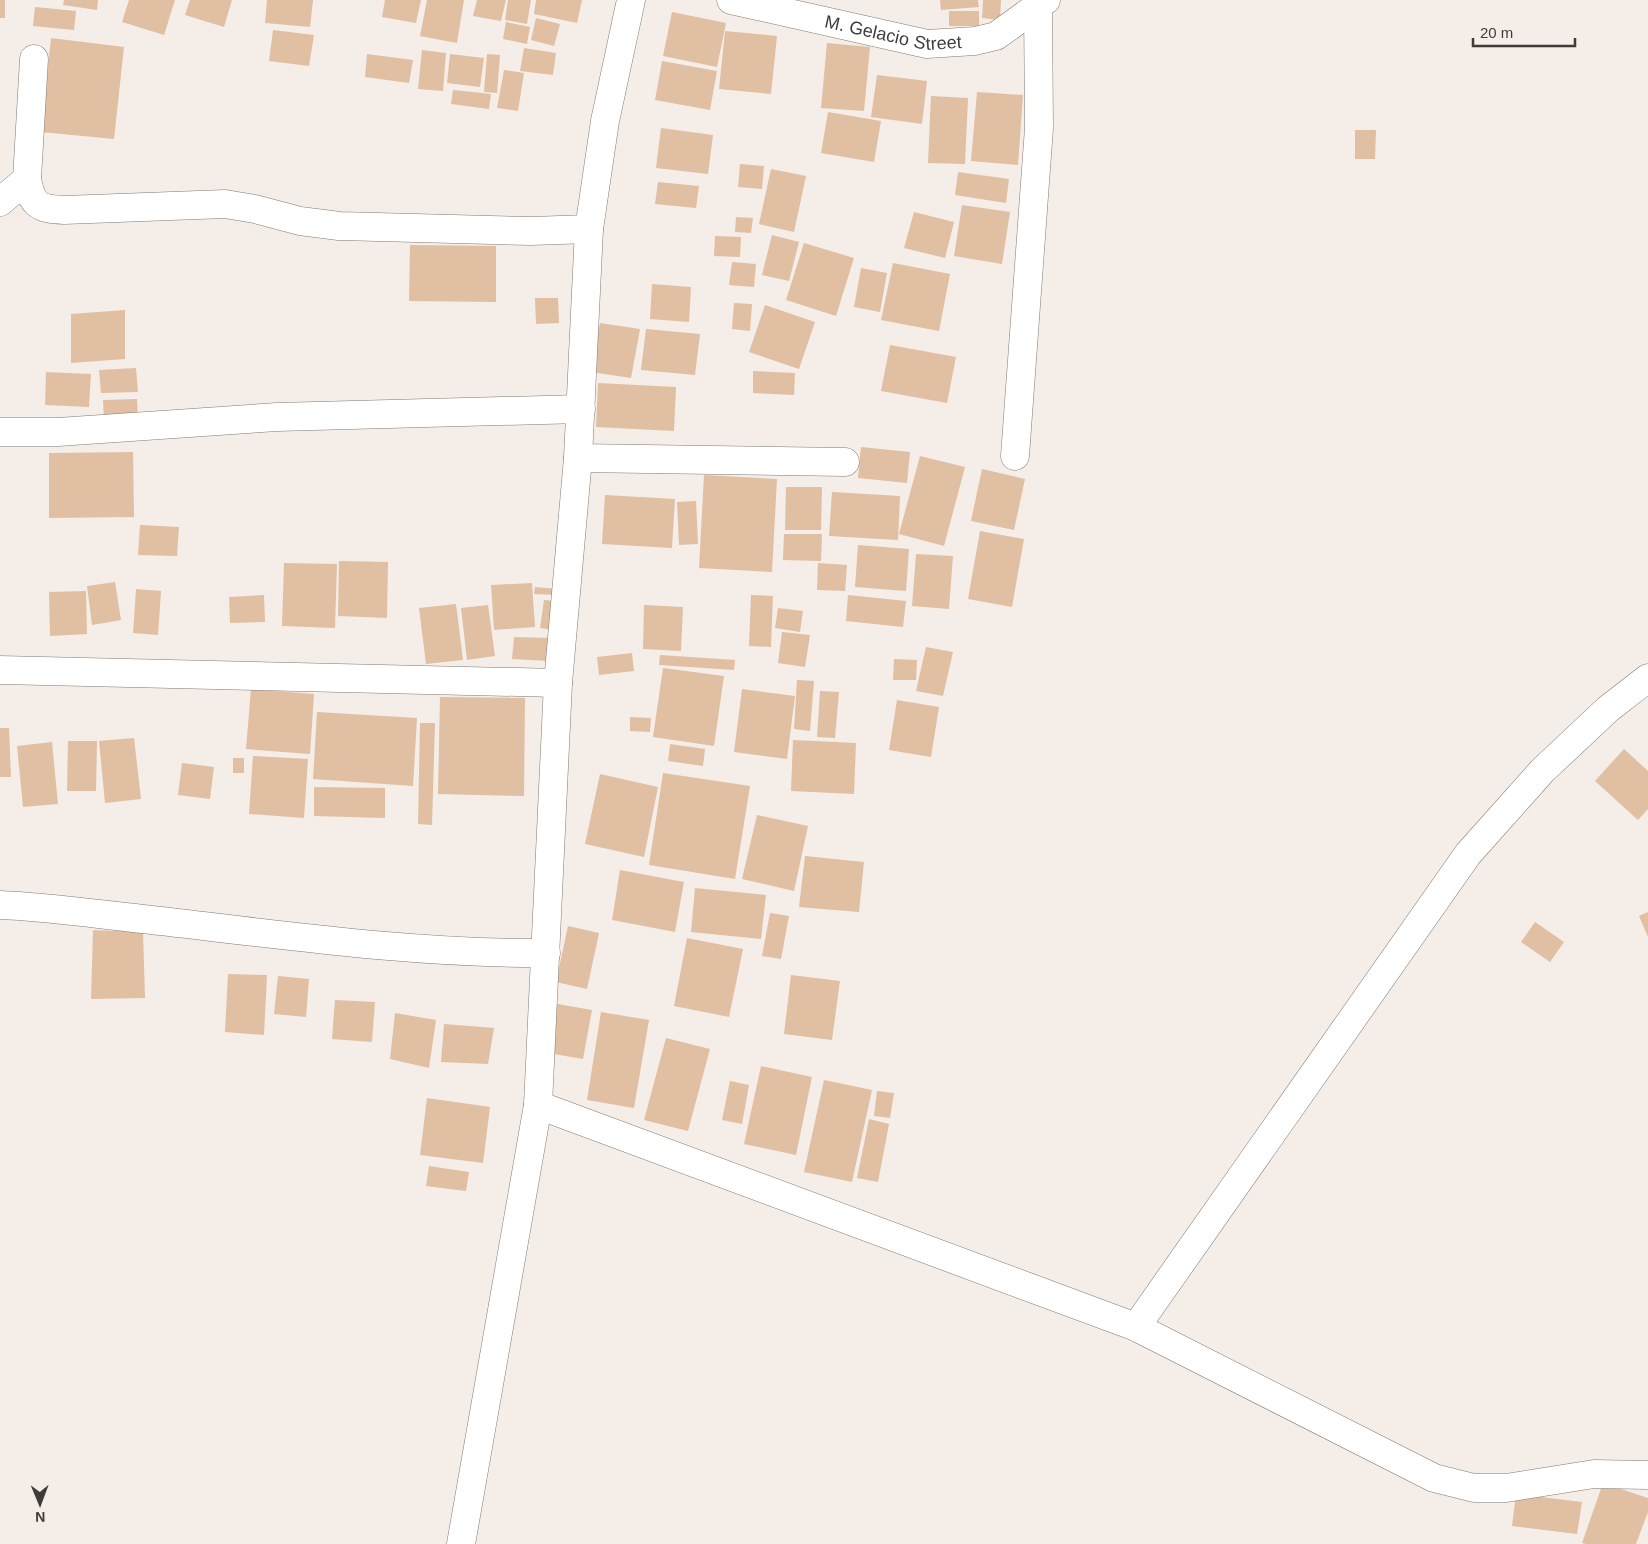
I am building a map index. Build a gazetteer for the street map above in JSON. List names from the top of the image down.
{
  "streets": {
    "street": ["M. Gelacio Street"]
  },
  "scale_bar": "20 m",
  "north": "bottom"
}
